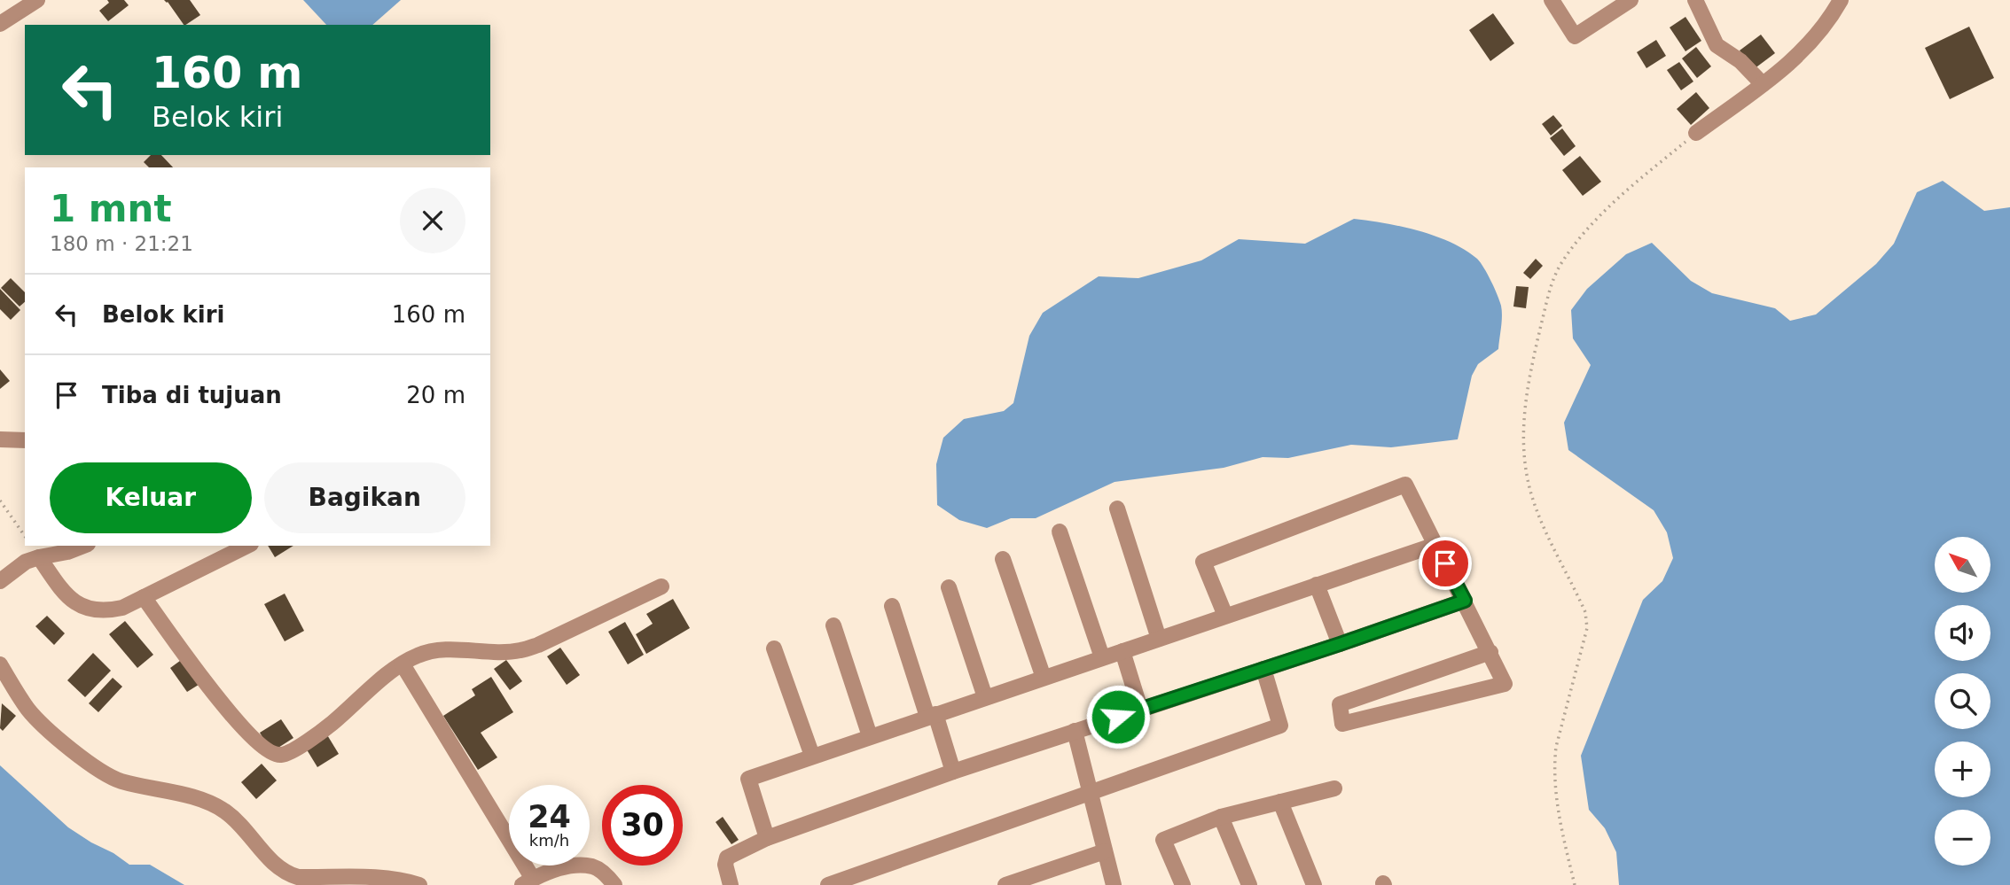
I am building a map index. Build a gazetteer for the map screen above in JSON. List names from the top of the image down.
{
  "north": "top left",
  "page": {
    "turn": ["160 m", "Belok kiri"],
    "heading": ["1 mnt", "180 m · 21:21"],
    "list": [
      {
        "name": "Belok kiri",
        "value": "160 m"
      },
      {
        "name": "Tiba di tujuan",
        "value": "20 m"
      }
    ],
    "buttons": ["Keluar", "Bagikan"],
    "map_buttons": ["+", "−"],
    "speed": "24 km/h",
    "limit": "30"
  }
}
